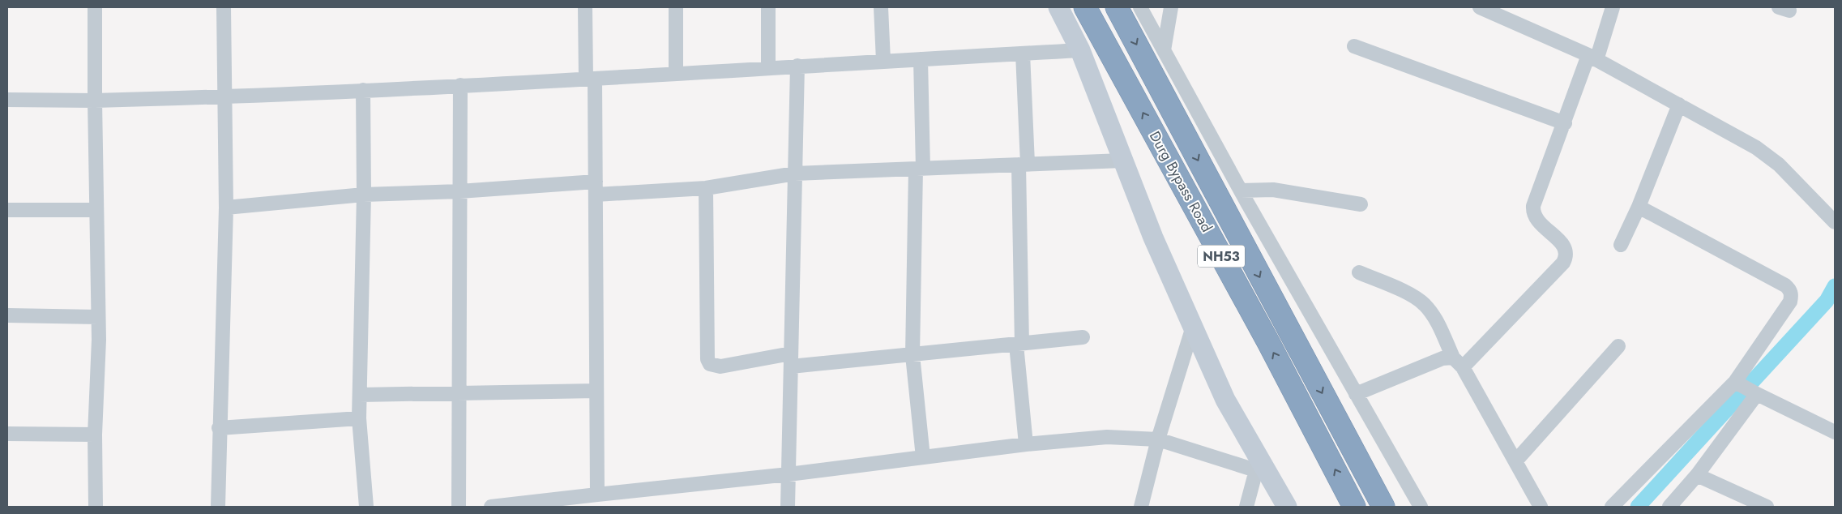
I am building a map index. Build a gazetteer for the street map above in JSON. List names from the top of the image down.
{
  "streets": {
    "highway": ["Durg Bypass Road", "NH53"]
  }
}
